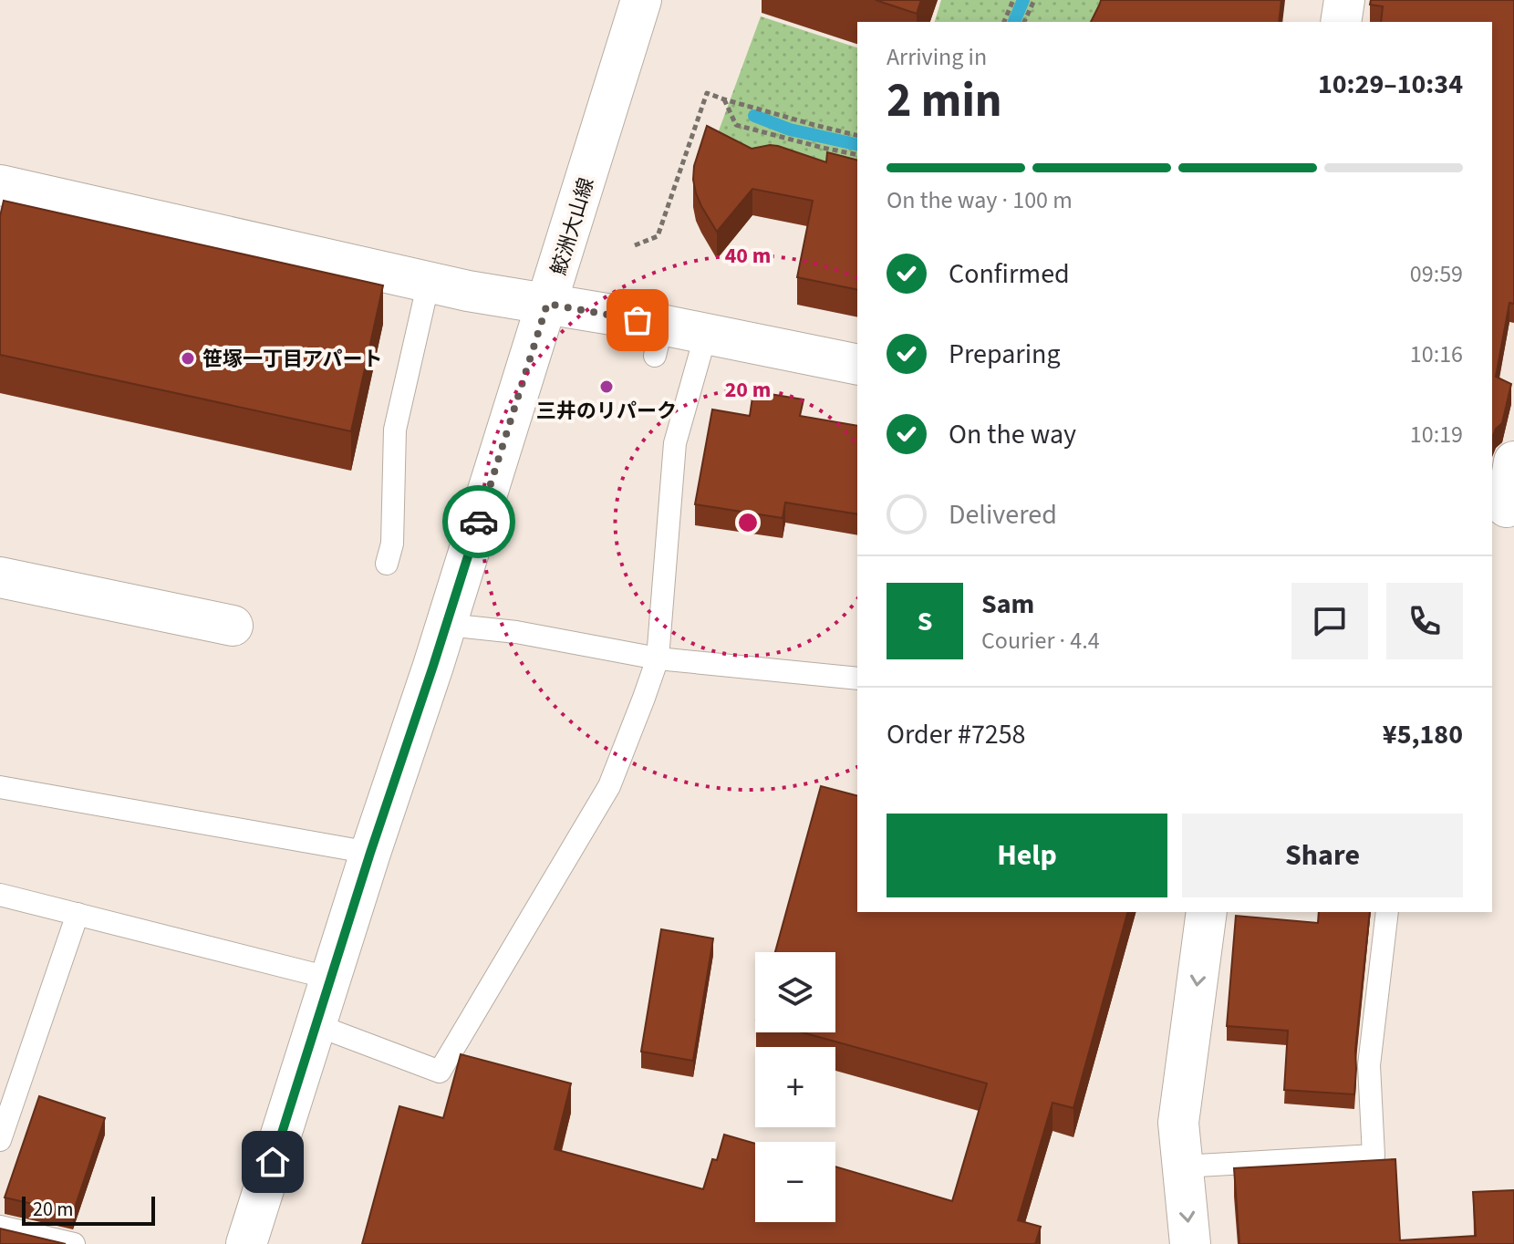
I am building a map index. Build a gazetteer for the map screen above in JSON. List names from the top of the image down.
{
  "streets": {
    "street": ["鮫洲大山線"]
  },
  "places": ["笹塚一丁目アパート", "三井のリパーク"],
  "scale_bar": "20 m",
  "page": {
    "heading": ["2 min", "Arriving in", "10:29–10:34"],
    "panel": [
      "Sam",
      "Courier · 4.4",
      "Order #7258",
      "¥5,180"
    ],
    "bar": "On the way · 100 m",
    "list": [
      ["Confirmed", "09:59"],
      ["Preparing", "10:16"],
      ["On the way", "10:19"],
      "Delivered"
    ],
    "round": "S",
    "buttons": ["Help", "Share"],
    "map_buttons": ["+", "−"],
    "scale": "20 m"
  },
  "rings": ["40 m", "20 m"]
}
